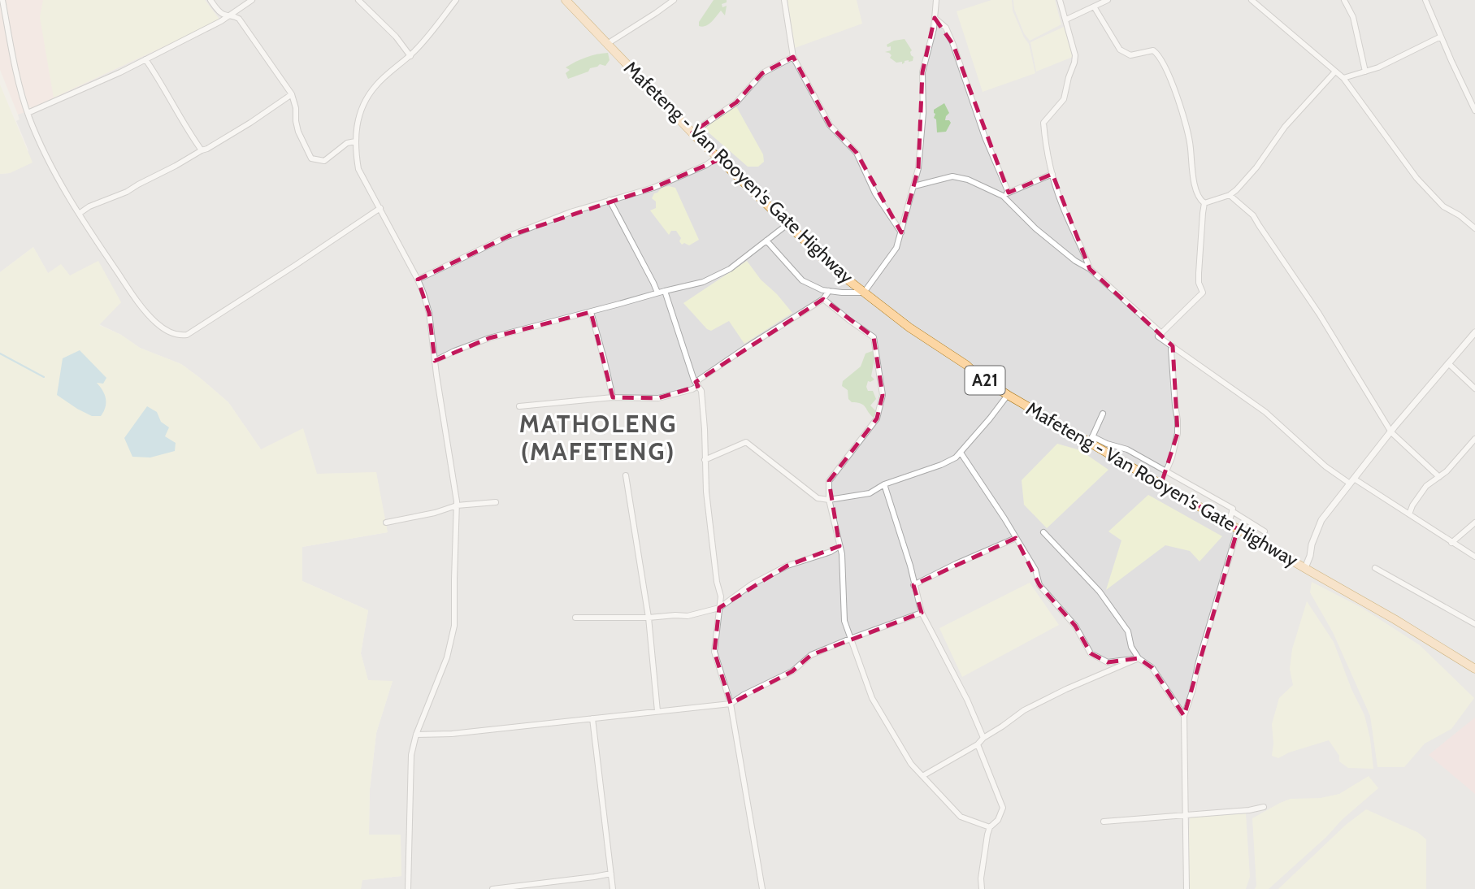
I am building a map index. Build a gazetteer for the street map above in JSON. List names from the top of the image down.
{
  "streets": {
    "main road": ["Mafeteng - Van Rooyen's Gate Highway", "A21"]
  },
  "districts": ["MATHOLENG (MAFETENG)"]
}
